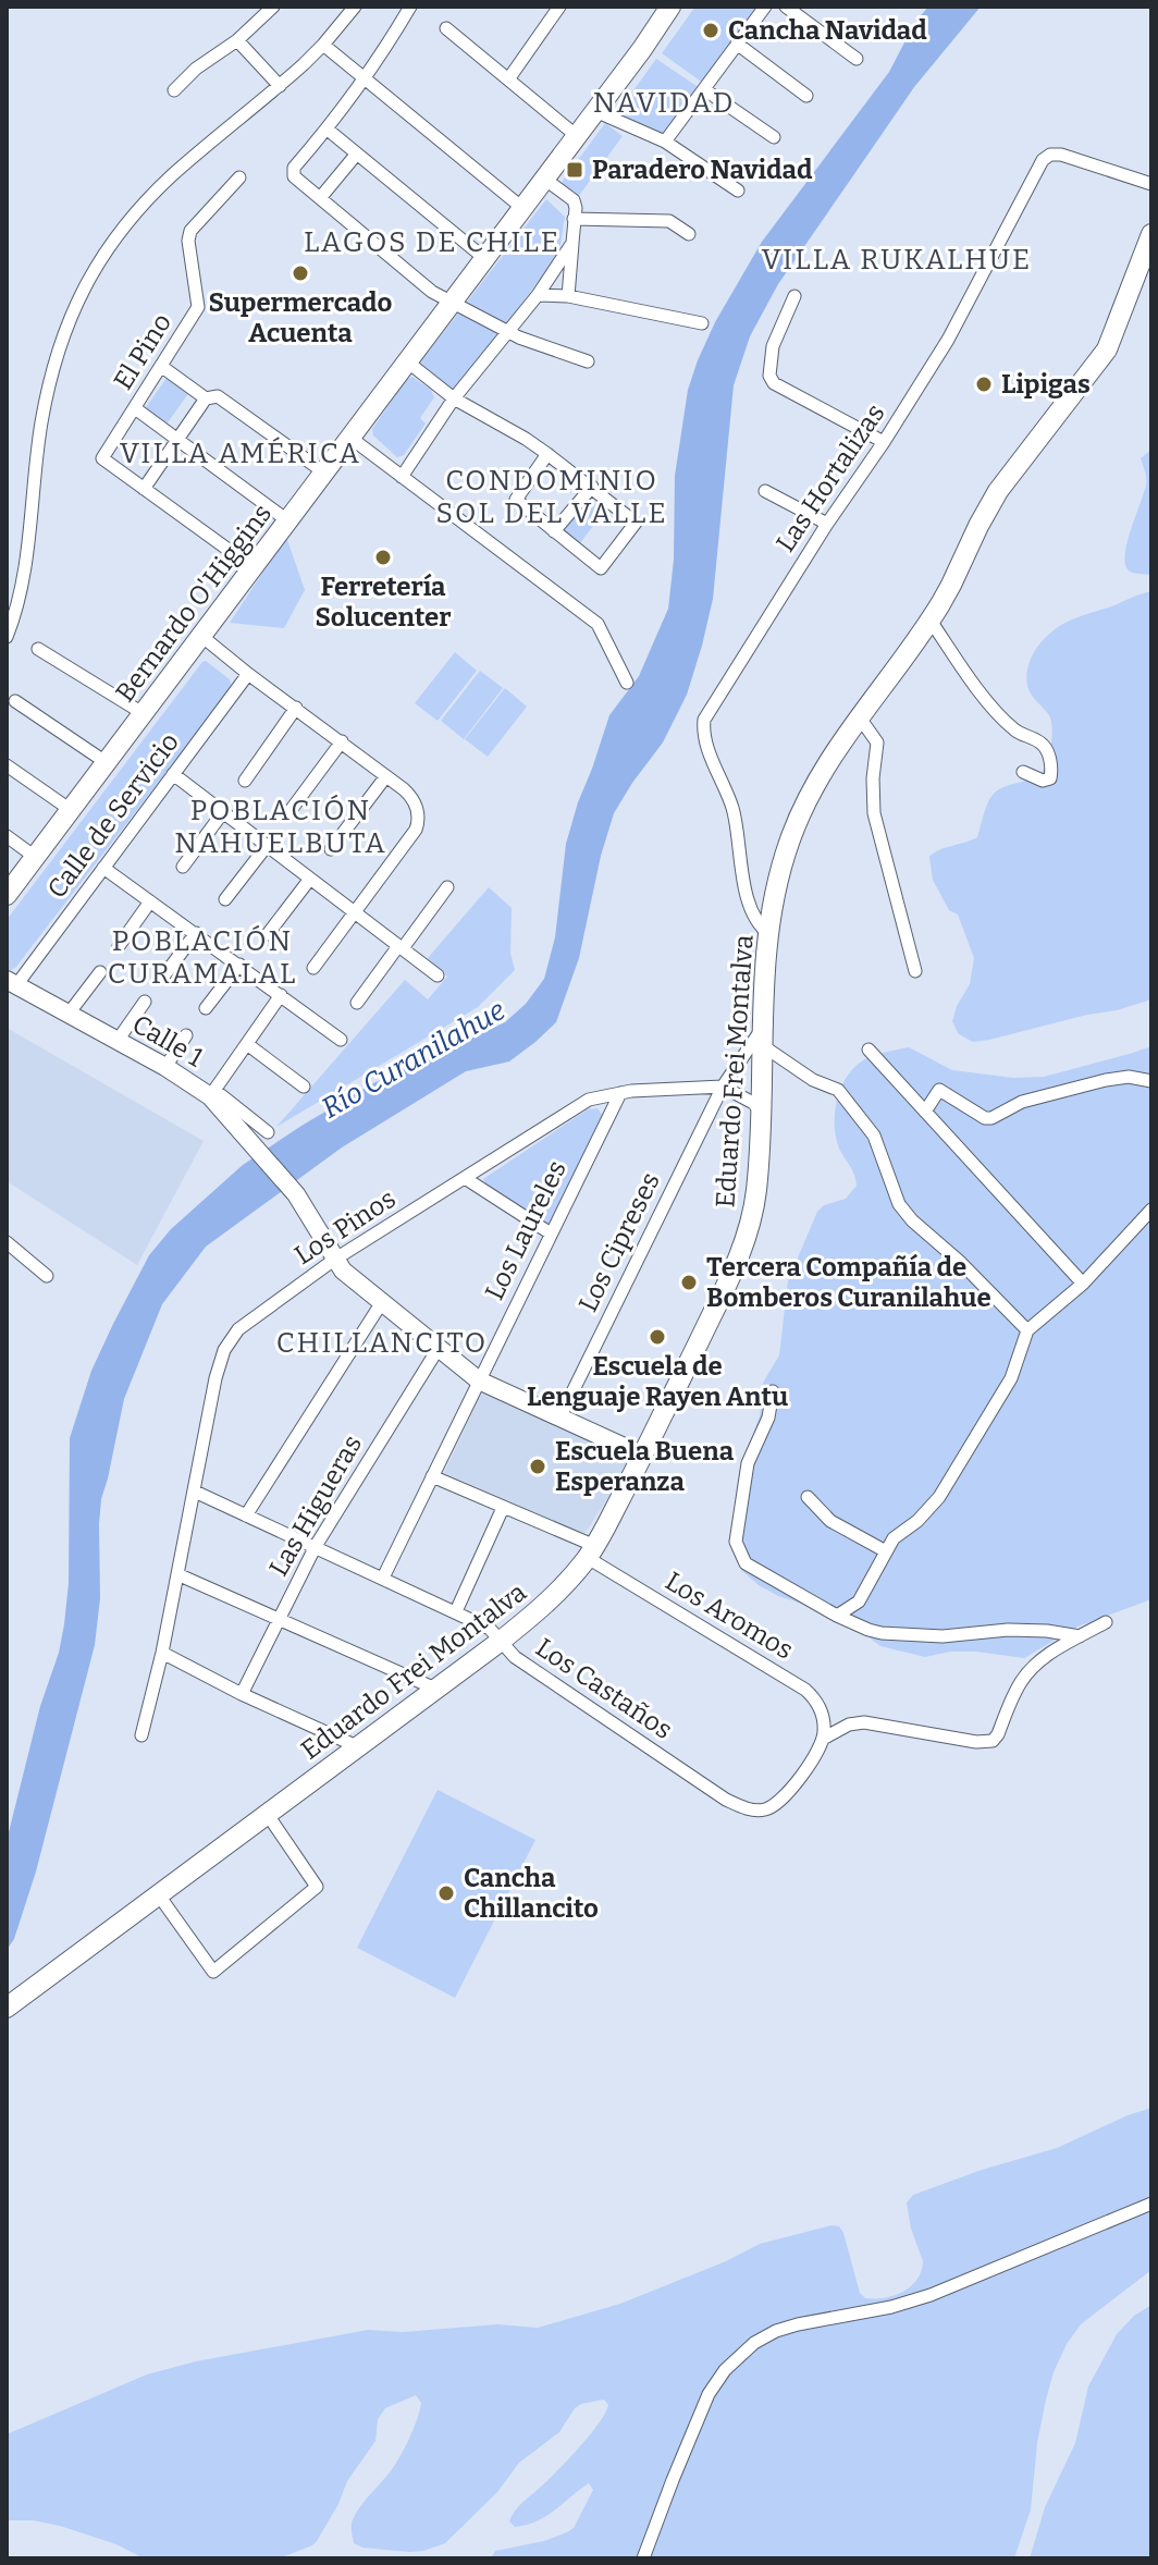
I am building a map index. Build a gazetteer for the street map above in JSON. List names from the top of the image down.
{
  "streets": {
    "main road": ["Bernardo O'Higgins", "Eduardo Frei Montalva"],
    "street": [
      "El Pino",
      "Las Hortalizas",
      "Calle de Servicio",
      "Calle 1",
      "Los Pinos",
      "Los Laureles",
      "Los Cipreses",
      "Las Higueras",
      "Los Aromos",
      "Los Castaños"
    ]
  },
  "crossings": [
    ["Las Hortalizas", "Eduardo Frei Montalva"],
    ["Calle de Servicio", "Calle 1"],
    ["Calle 1", "Eduardo Frei Montalva"],
    ["Calle 1", "Los Pinos"],
    ["Calle 1", "Los Laureles"],
    ["Calle 1", "Los Cipreses"],
    ["Calle 1", "Las Higueras"],
    ["Eduardo Frei Montalva", "Los Aromos"],
    ["Eduardo Frei Montalva", "Los Castaños"],
    ["Los Pinos", "Los Laureles"],
    ["Los Pinos", "Los Cipreses"],
    ["Los Pinos", "Los Castaños"],
    ["Los Laureles", "Los Aromos"],
    ["Los Laureles", "Los Castaños"],
    ["Las Higueras", "Los Castaños"],
    ["Los Aromos", "Los Castaños"]
  ],
  "districts": [
    "NAVIDAD",
    "LAGOS DE CHILE",
    "VILLA RUKALHUE",
    "VILLA AMÉRICA",
    "CONDOMINIO SOL DEL VALLE",
    "POBLACIÓN NAHUELBUTA",
    "POBLACIÓN CURAMALAL",
    "CHILLANCITO"
  ],
  "water": ["Río Curanilahue"],
  "places": {
    "other": [
      "Cancha Navidad",
      "Supermercado Acuenta",
      "Lipigas",
      "Ferretería Solucenter",
      "Tercera Compañía de Bomberos Curanilahue",
      "Escuela de Lenguaje Rayen Antu",
      "Escuela Buena Esperanza",
      "Cancha Chillancito"
    ],
    "transit": ["Paradero Navidad"]
  }
}
